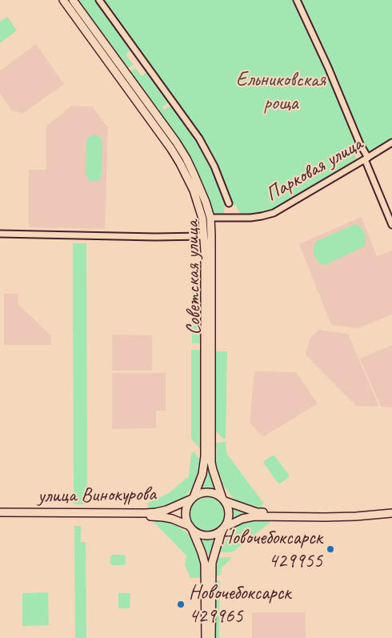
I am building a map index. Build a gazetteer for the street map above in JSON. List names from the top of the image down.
{
  "streets": {
    "main road": ["Советская улица", "улица Винокурова"],
    "street": ["Парковая улица"]
  },
  "crossings": [
    ["Парковая улица", "Советская улица"],
    ["Советская улица", "улица Винокурова"]
  ],
  "parks": ["Ельниковская роща"],
  "places": ["Новочебоксарск 429955", "Новочебоксарск 429965"]
}
